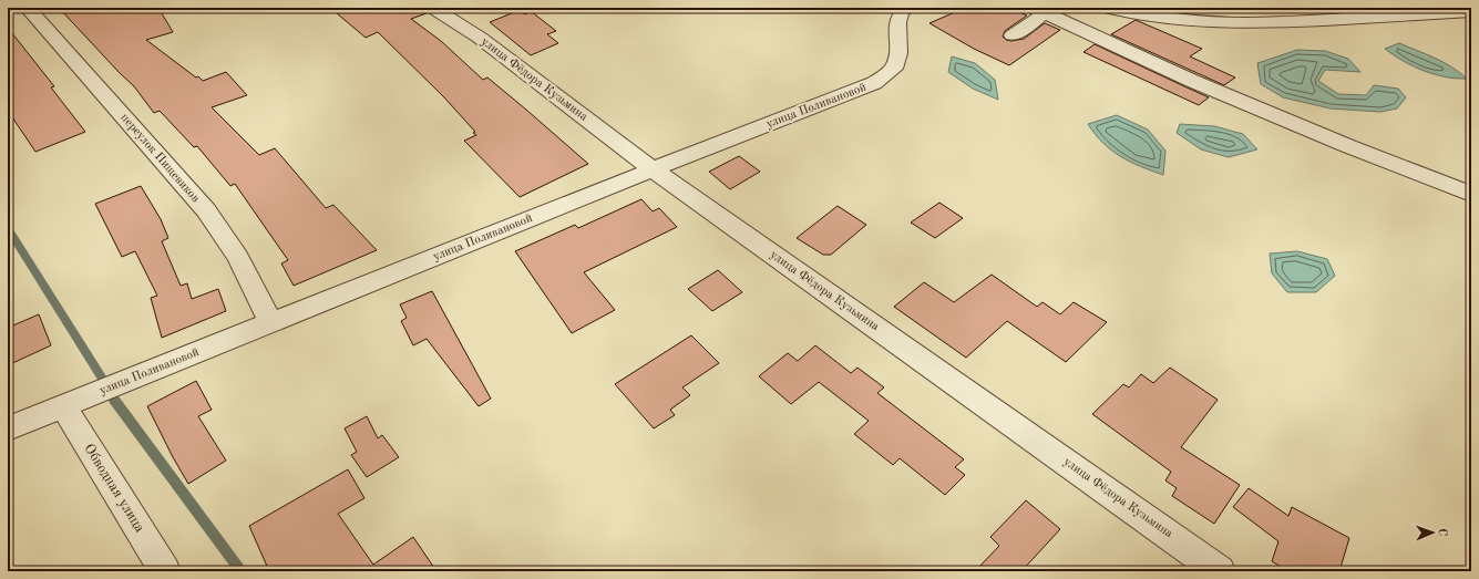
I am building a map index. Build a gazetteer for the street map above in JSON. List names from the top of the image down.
{
  "streets": {
    "street": [
      "улица Фёдора Кузьмина",
      "улица Поливановой",
      "переулок Пищевиков",
      "Обводная улица"
    ]
  },
  "crossings": [
    ["улица Фёдора Кузьмина", "улица Поливановой"],
    ["улица Поливановой", "переулок Пищевиков"],
    ["улица Поливановой", "Обводная улица"]
  ],
  "north": "right"
}
